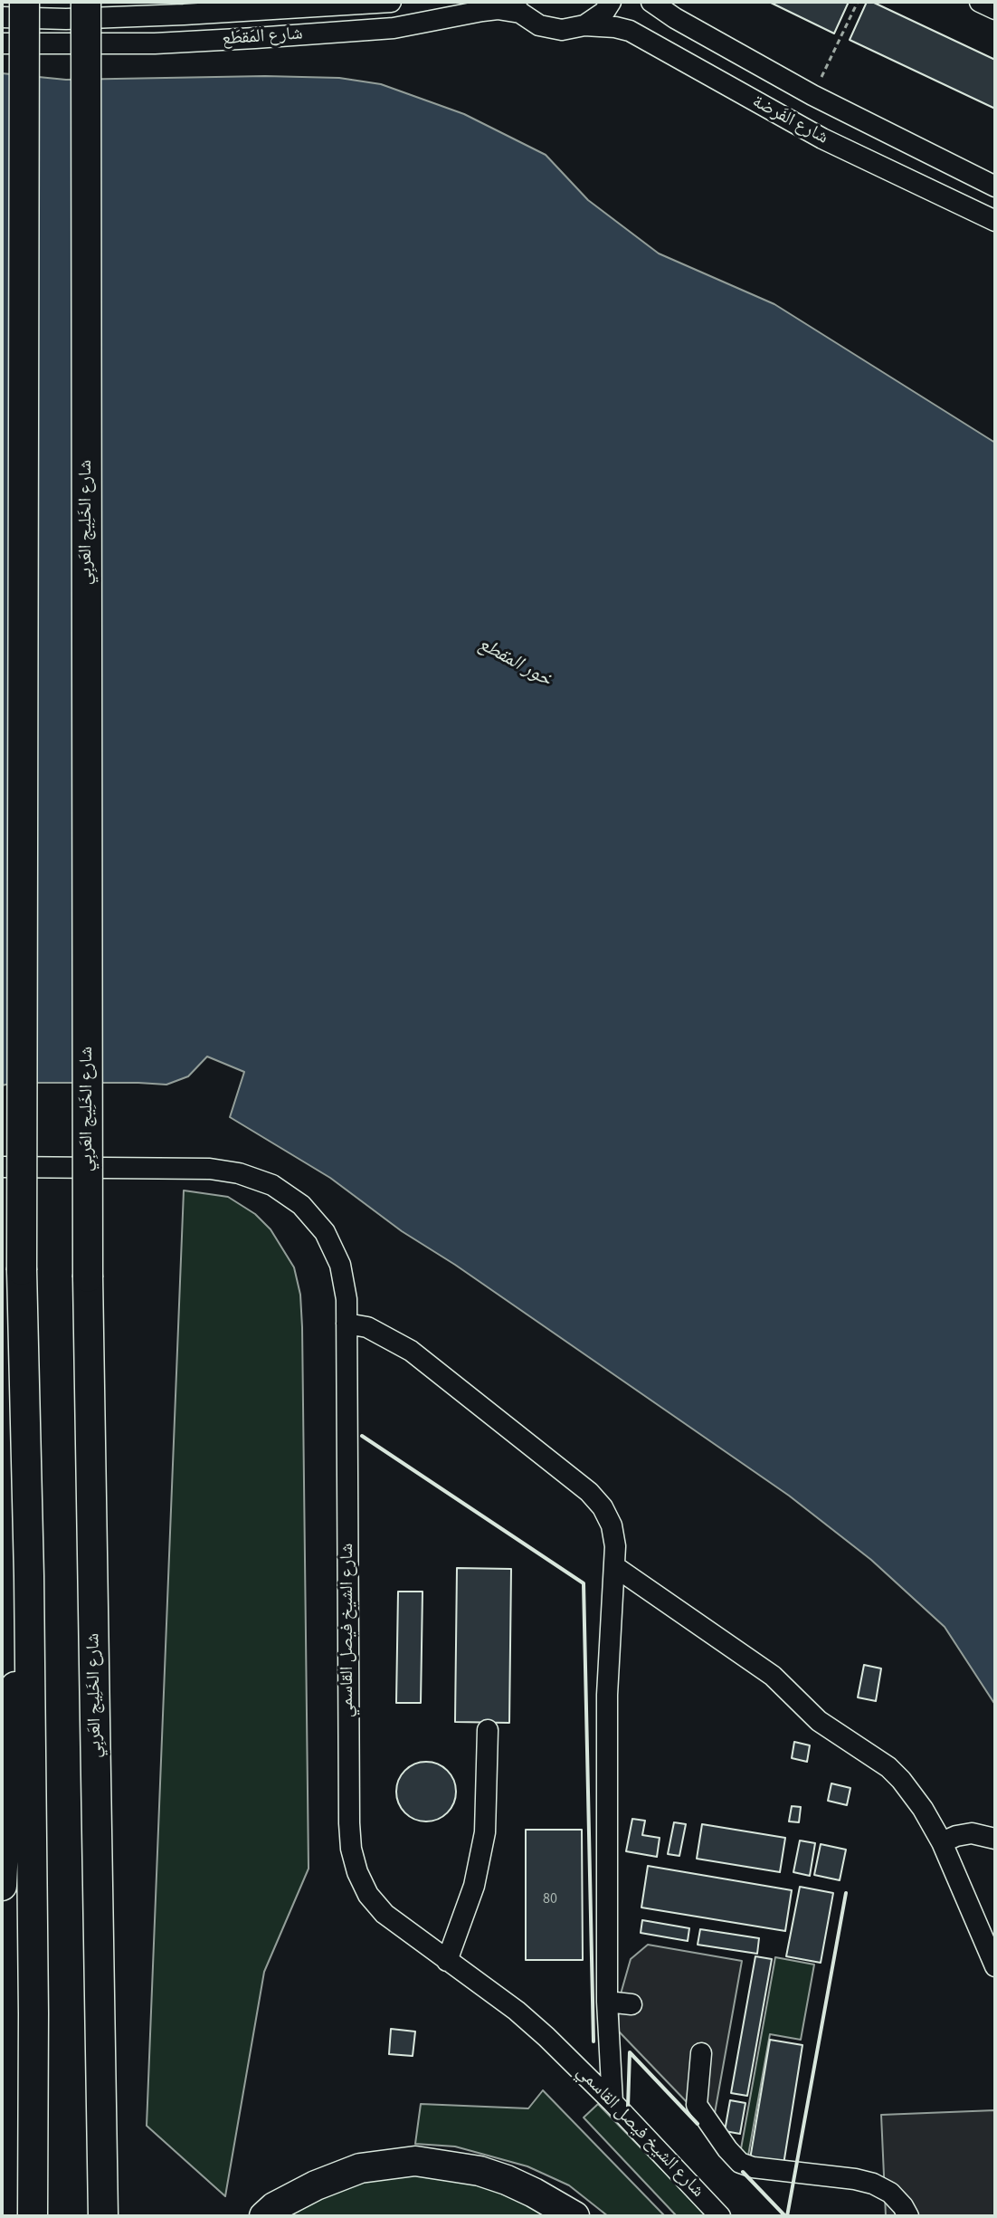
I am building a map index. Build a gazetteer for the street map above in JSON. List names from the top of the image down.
{
  "streets": {
    "highway": ["شارع الخَلِيج العَربِي"],
    "street": ["شارع المَقطَع", "شارع الفَرضة", "شارع الشيخ فيصل القاسمي"]
  },
  "crossings": [
    ["شارع المَقطَع", "شارع الفَرضة"]
  ],
  "water": ["خور المقطع"],
  "house_numbers": ["80"]
}
